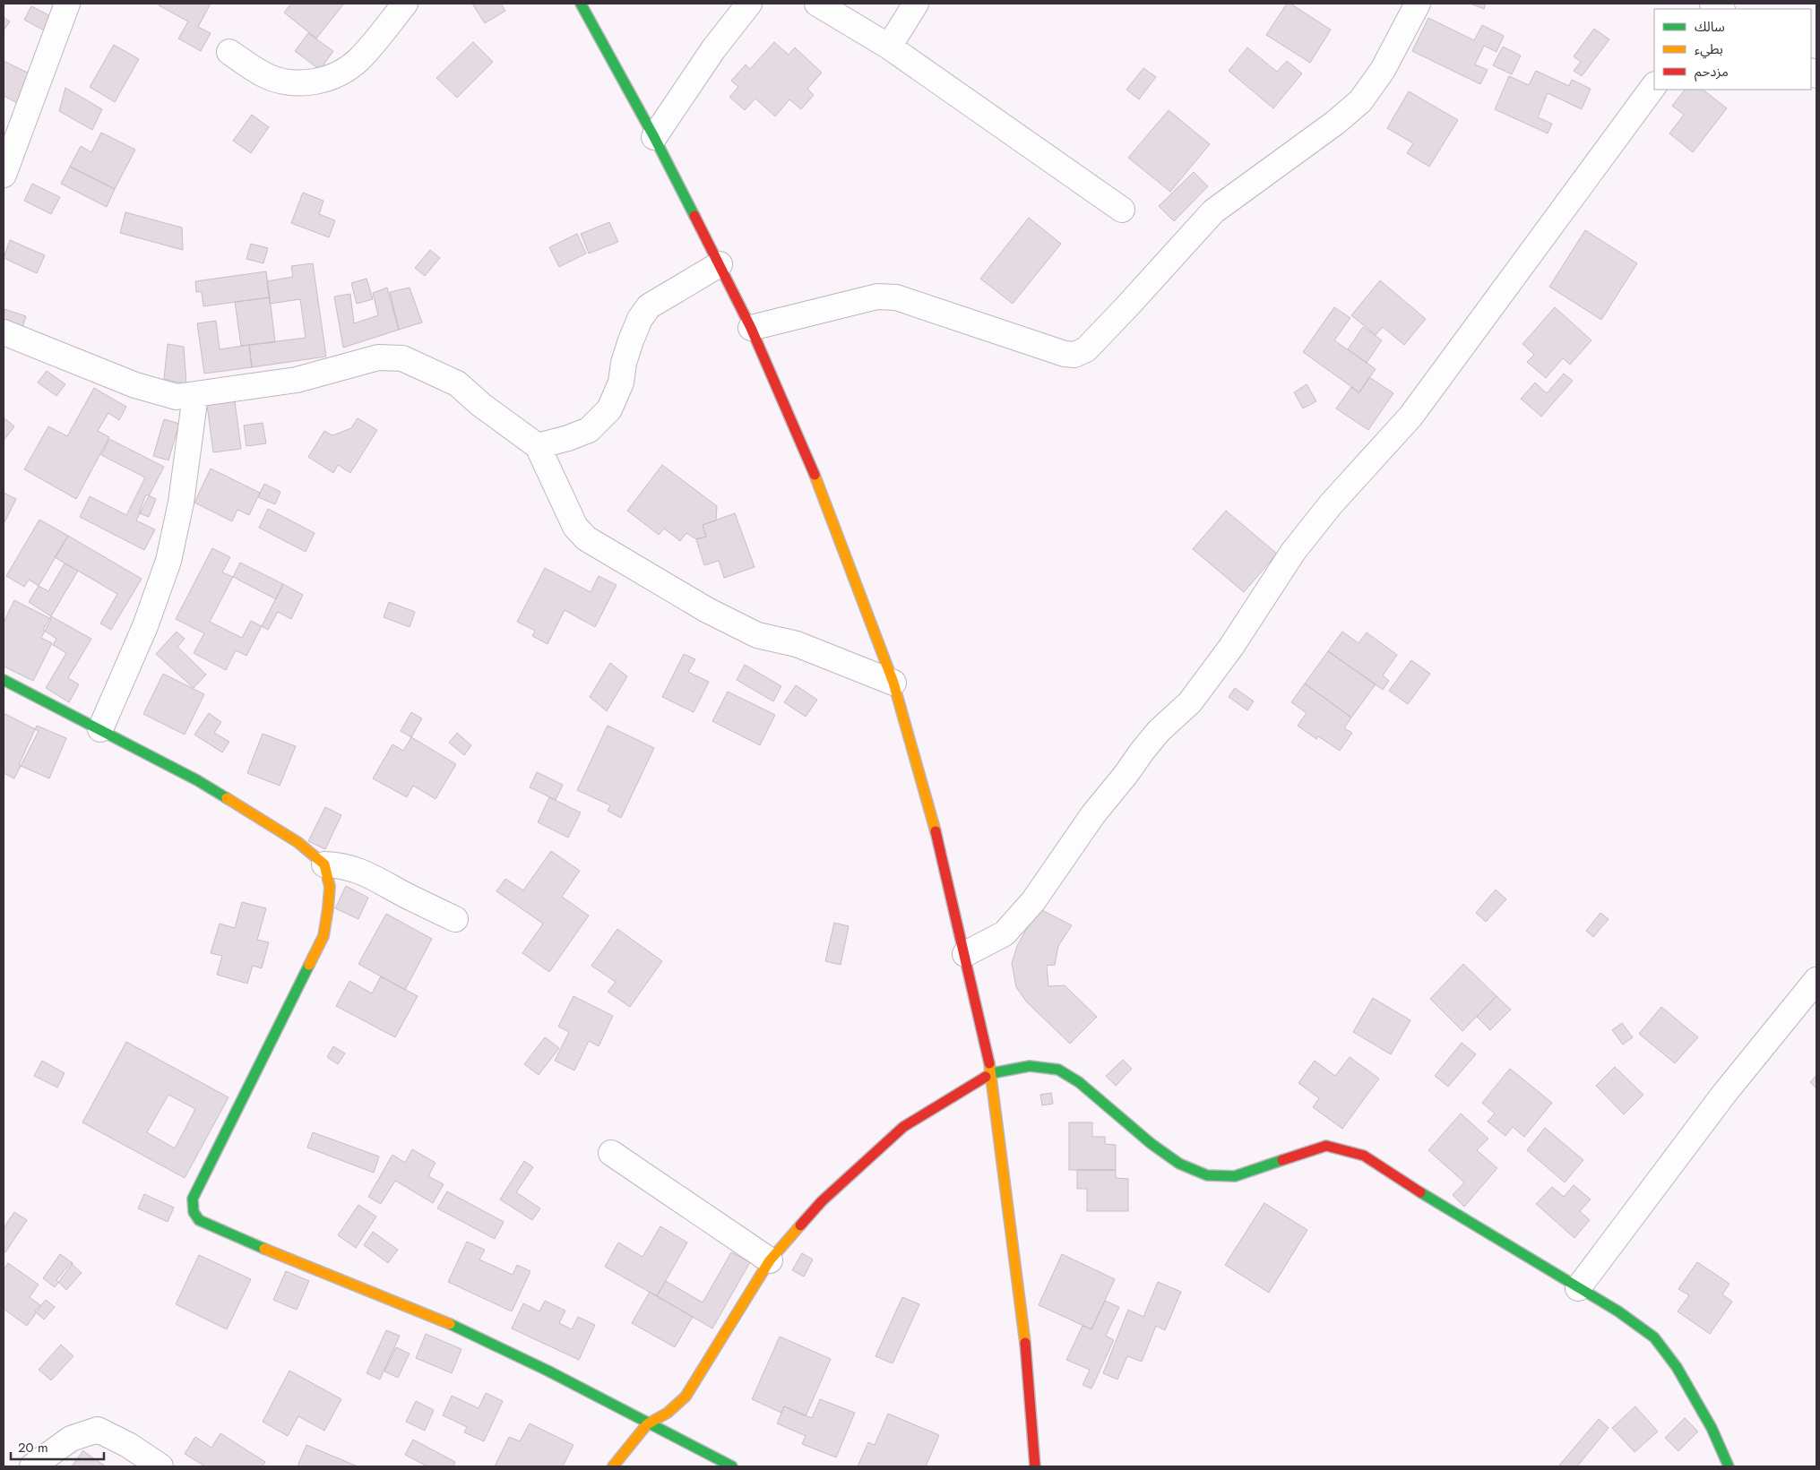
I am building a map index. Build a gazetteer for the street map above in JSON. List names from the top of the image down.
{
  "legend": ["سالك", "بطيء", "مزدحم"],
  "scale_bar": "20 m"
}
